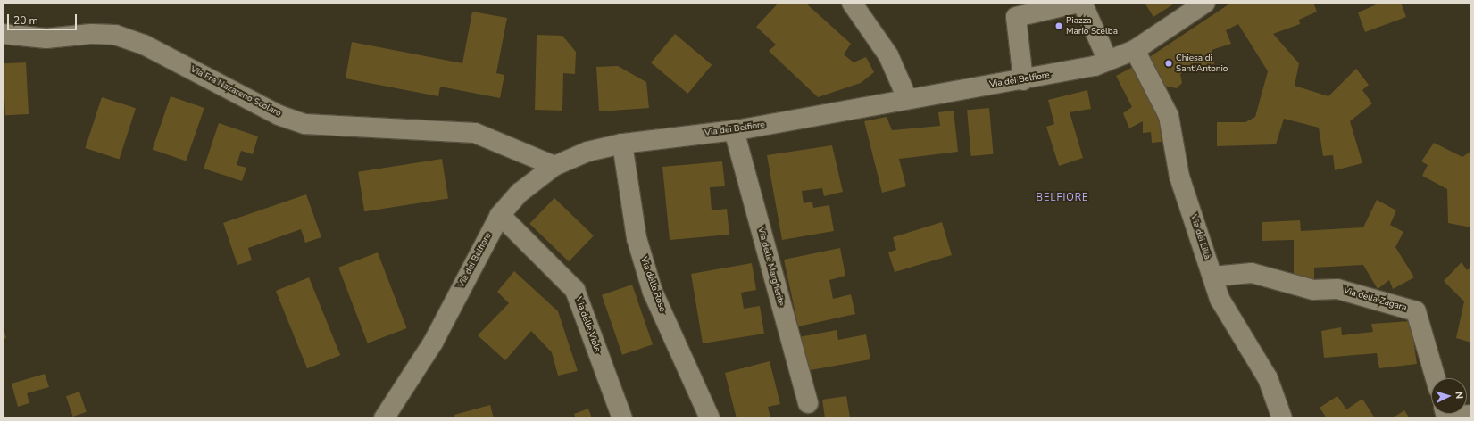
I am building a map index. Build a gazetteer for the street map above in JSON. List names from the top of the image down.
{
  "streets": {
    "street": [
      "Via dei Belfiore",
      "Via Fra Nazareno Scolaro",
      "Via dei Lillà",
      "Via delle Margherite",
      "Via delle Rose",
      "Via della Zagara",
      "Via delle Viole"
    ]
  },
  "crossings": [
    ["Via dei Belfiore", "Via Fra Nazareno Scolaro"],
    ["Via dei Belfiore", "Via dei Lillà"],
    ["Via dei Belfiore", "Via delle Margherite"],
    ["Via dei Belfiore", "Via delle Rose"],
    ["Via dei Belfiore", "Via delle Viole"],
    ["Via dei Lillà", "Via della Zagara"]
  ],
  "districts": ["BELFIORE"],
  "places": ["Piazza Mario Scelba", "Chiesa di Sant'Antonio"],
  "scale_bar": "20 m",
  "north": "right"
}
